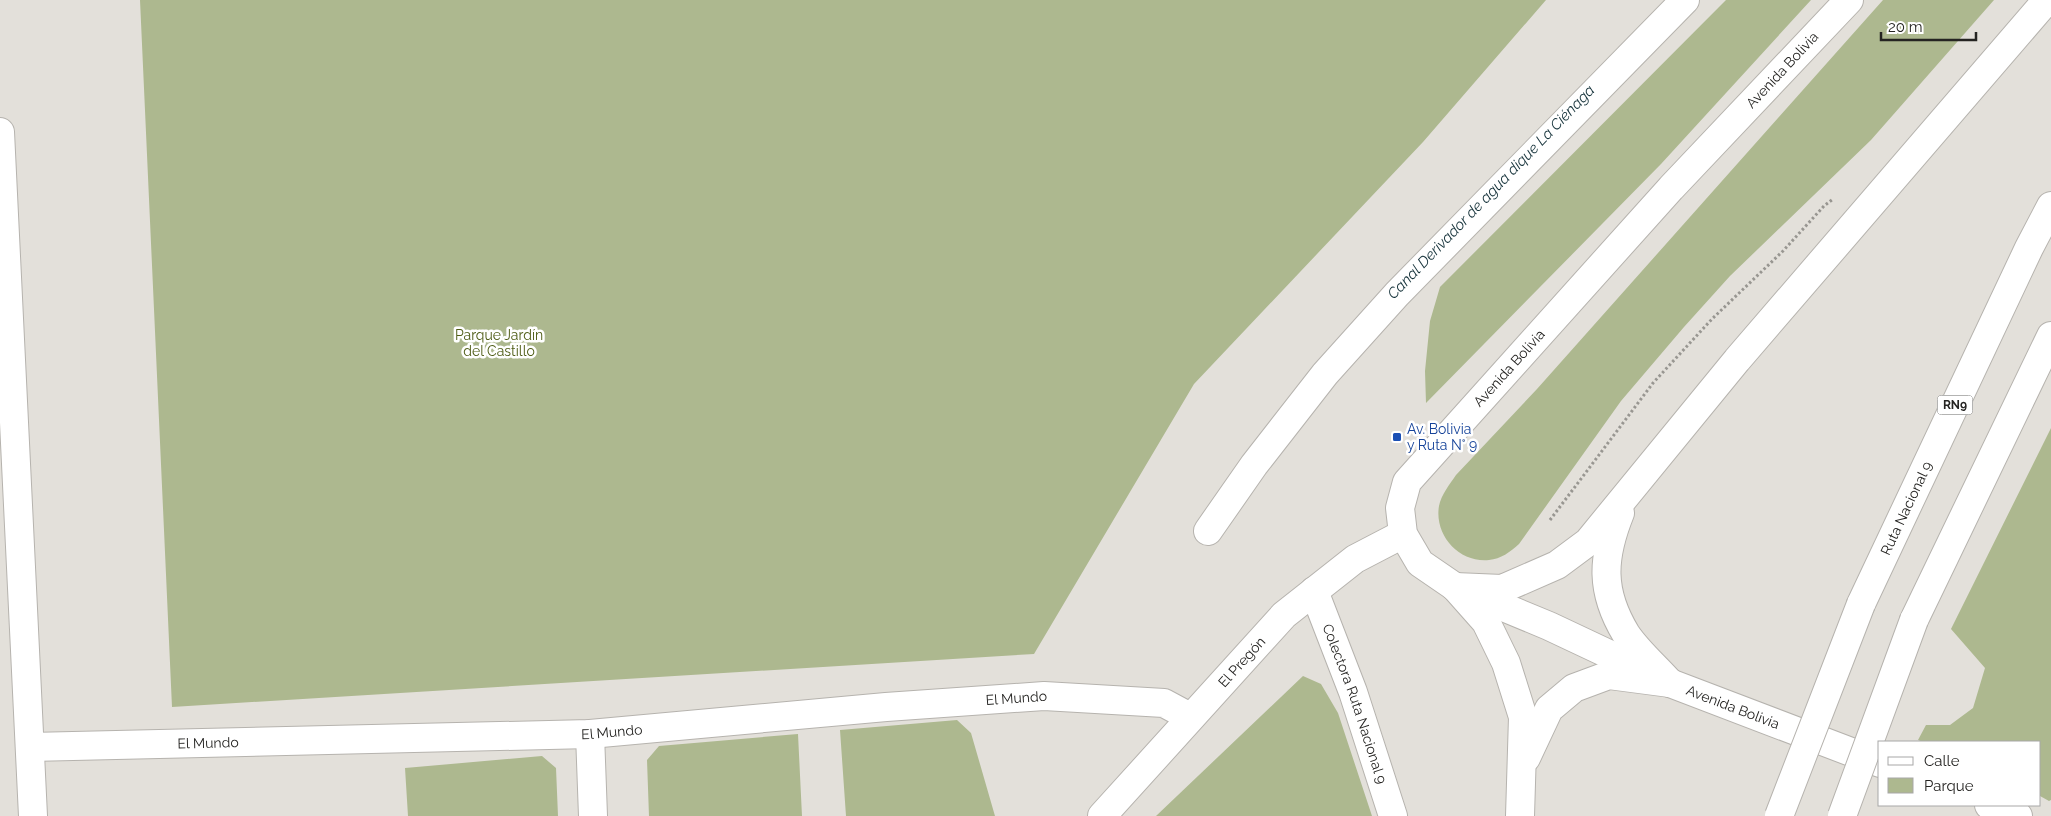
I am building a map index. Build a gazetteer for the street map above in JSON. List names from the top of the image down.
{
  "streets": {
    "main road": [
      "Avenida Bolivia",
      "RN9",
      "Ruta Nacional 9",
      "El Pregón",
      "El Mundo",
      "Colectora Ruta Nacional 9"
    ]
  },
  "crossings": [
    ["Avenida Bolivia", "El Pregón"],
    ["El Pregón", "El Mundo"],
    ["El Pregón", "Colectora Ruta Nacional 9"]
  ],
  "water": ["Canal Derivador de agua dique La Ciénaga"],
  "parks": ["Parque Jardín del Castillo"],
  "places": {
    "transit": ["Av. Bolivia y Ruta N° 9"]
  },
  "legend": ["Calle", "Parque"],
  "scale_bar": "20 m"
}
